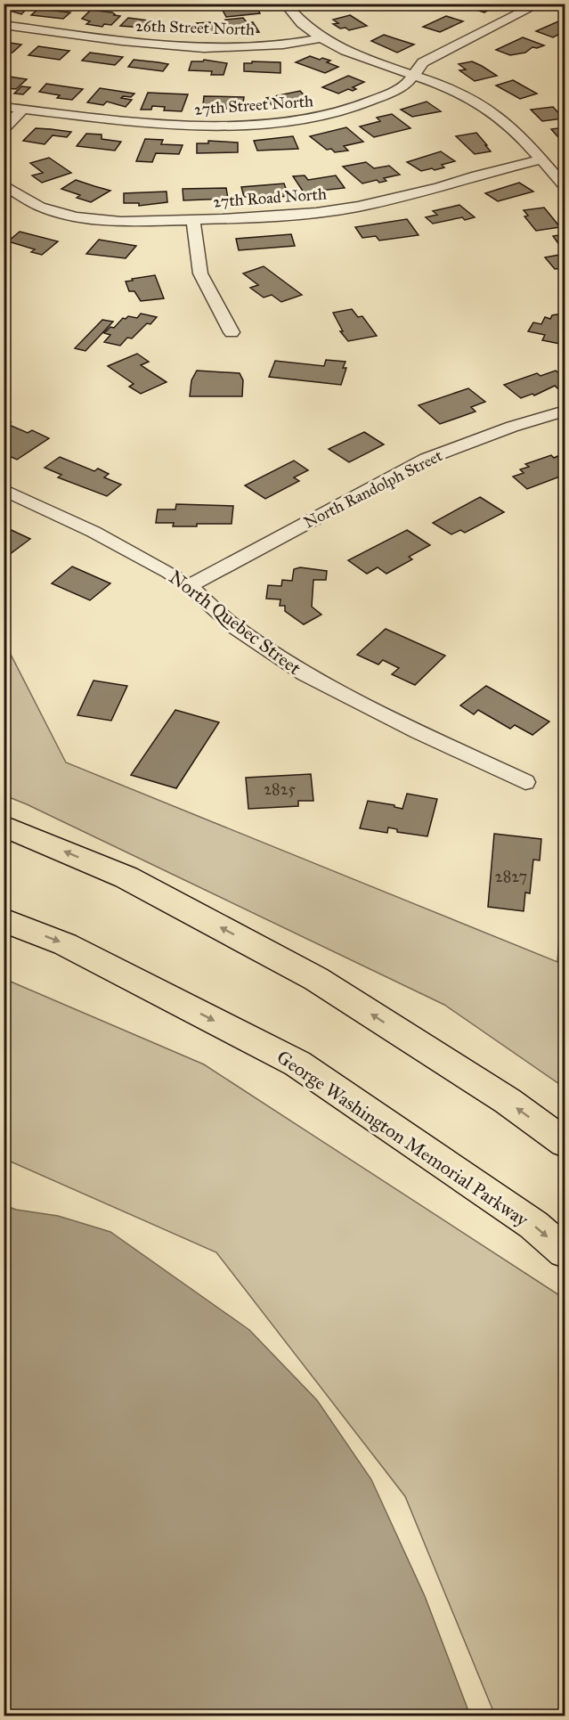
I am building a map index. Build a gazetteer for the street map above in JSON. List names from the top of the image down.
{
  "streets": {
    "highway": ["George Washington Memorial Parkway"],
    "street": [
      "26th Street North",
      "27th Street North",
      "27th Road North",
      "North Randolph Street",
      "North Quebec Street"
    ]
  },
  "crossings": [
    ["North Randolph Street", "North Quebec Street"]
  ],
  "house_numbers": ["2825", "2827"]
}
